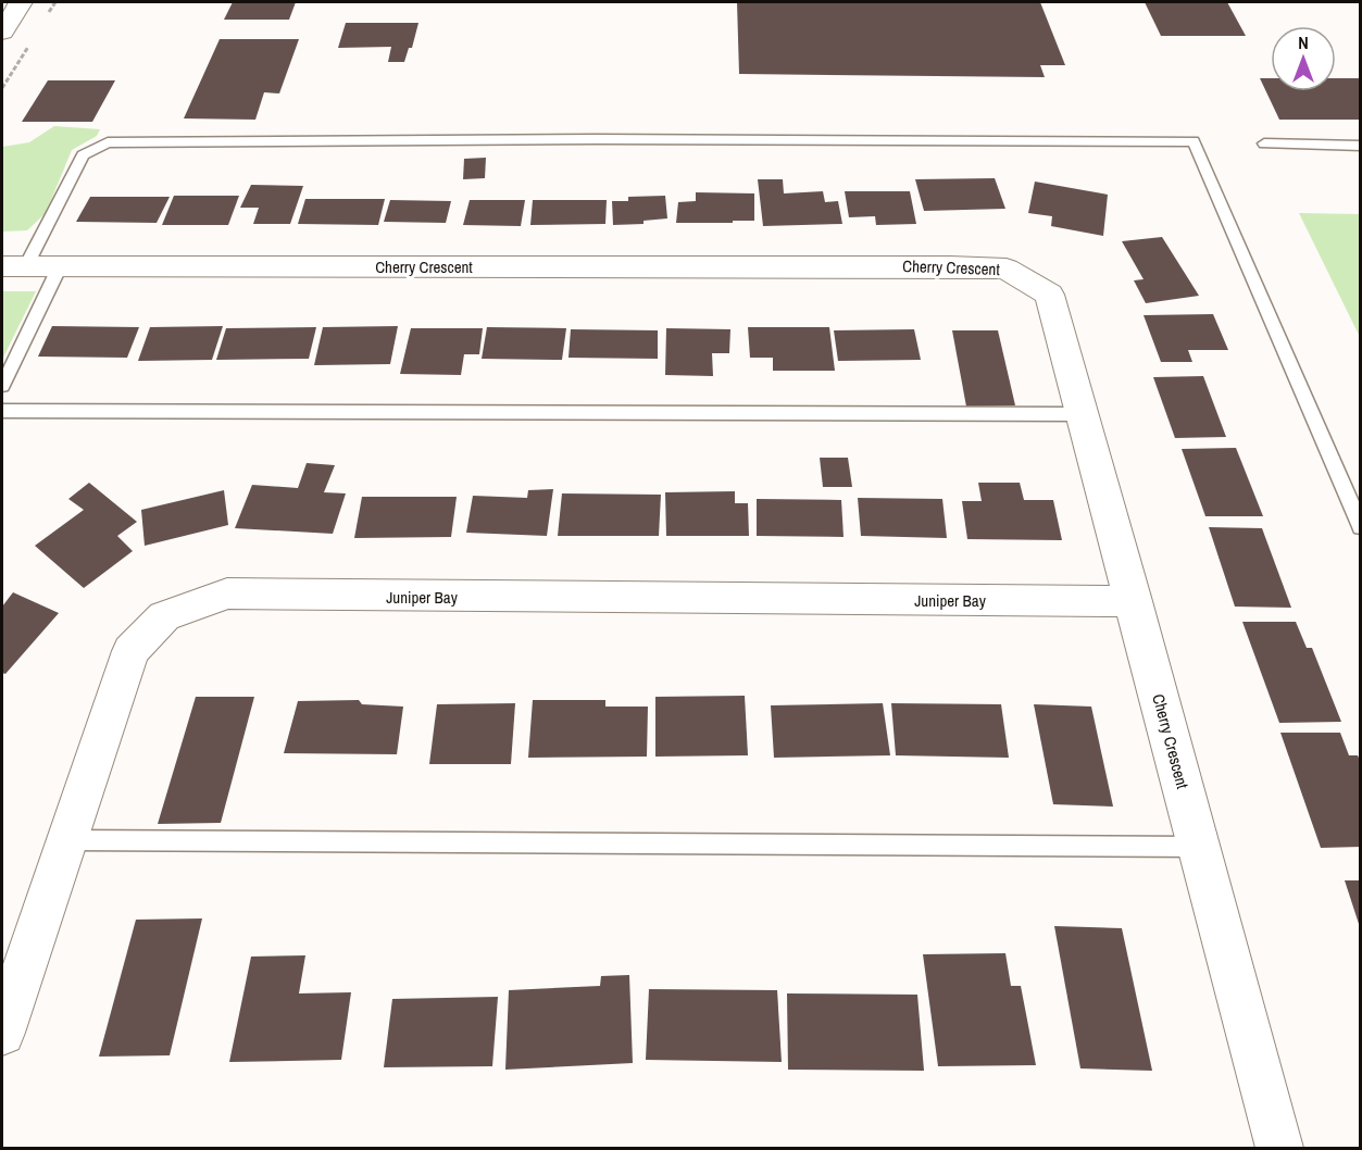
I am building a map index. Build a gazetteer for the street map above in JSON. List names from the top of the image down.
{
  "streets": {
    "street": ["Cherry Crescent", "Juniper Bay"]
  },
  "crossings": [
    ["Cherry Crescent", "Juniper Bay"]
  ],
  "north": "top"
}
